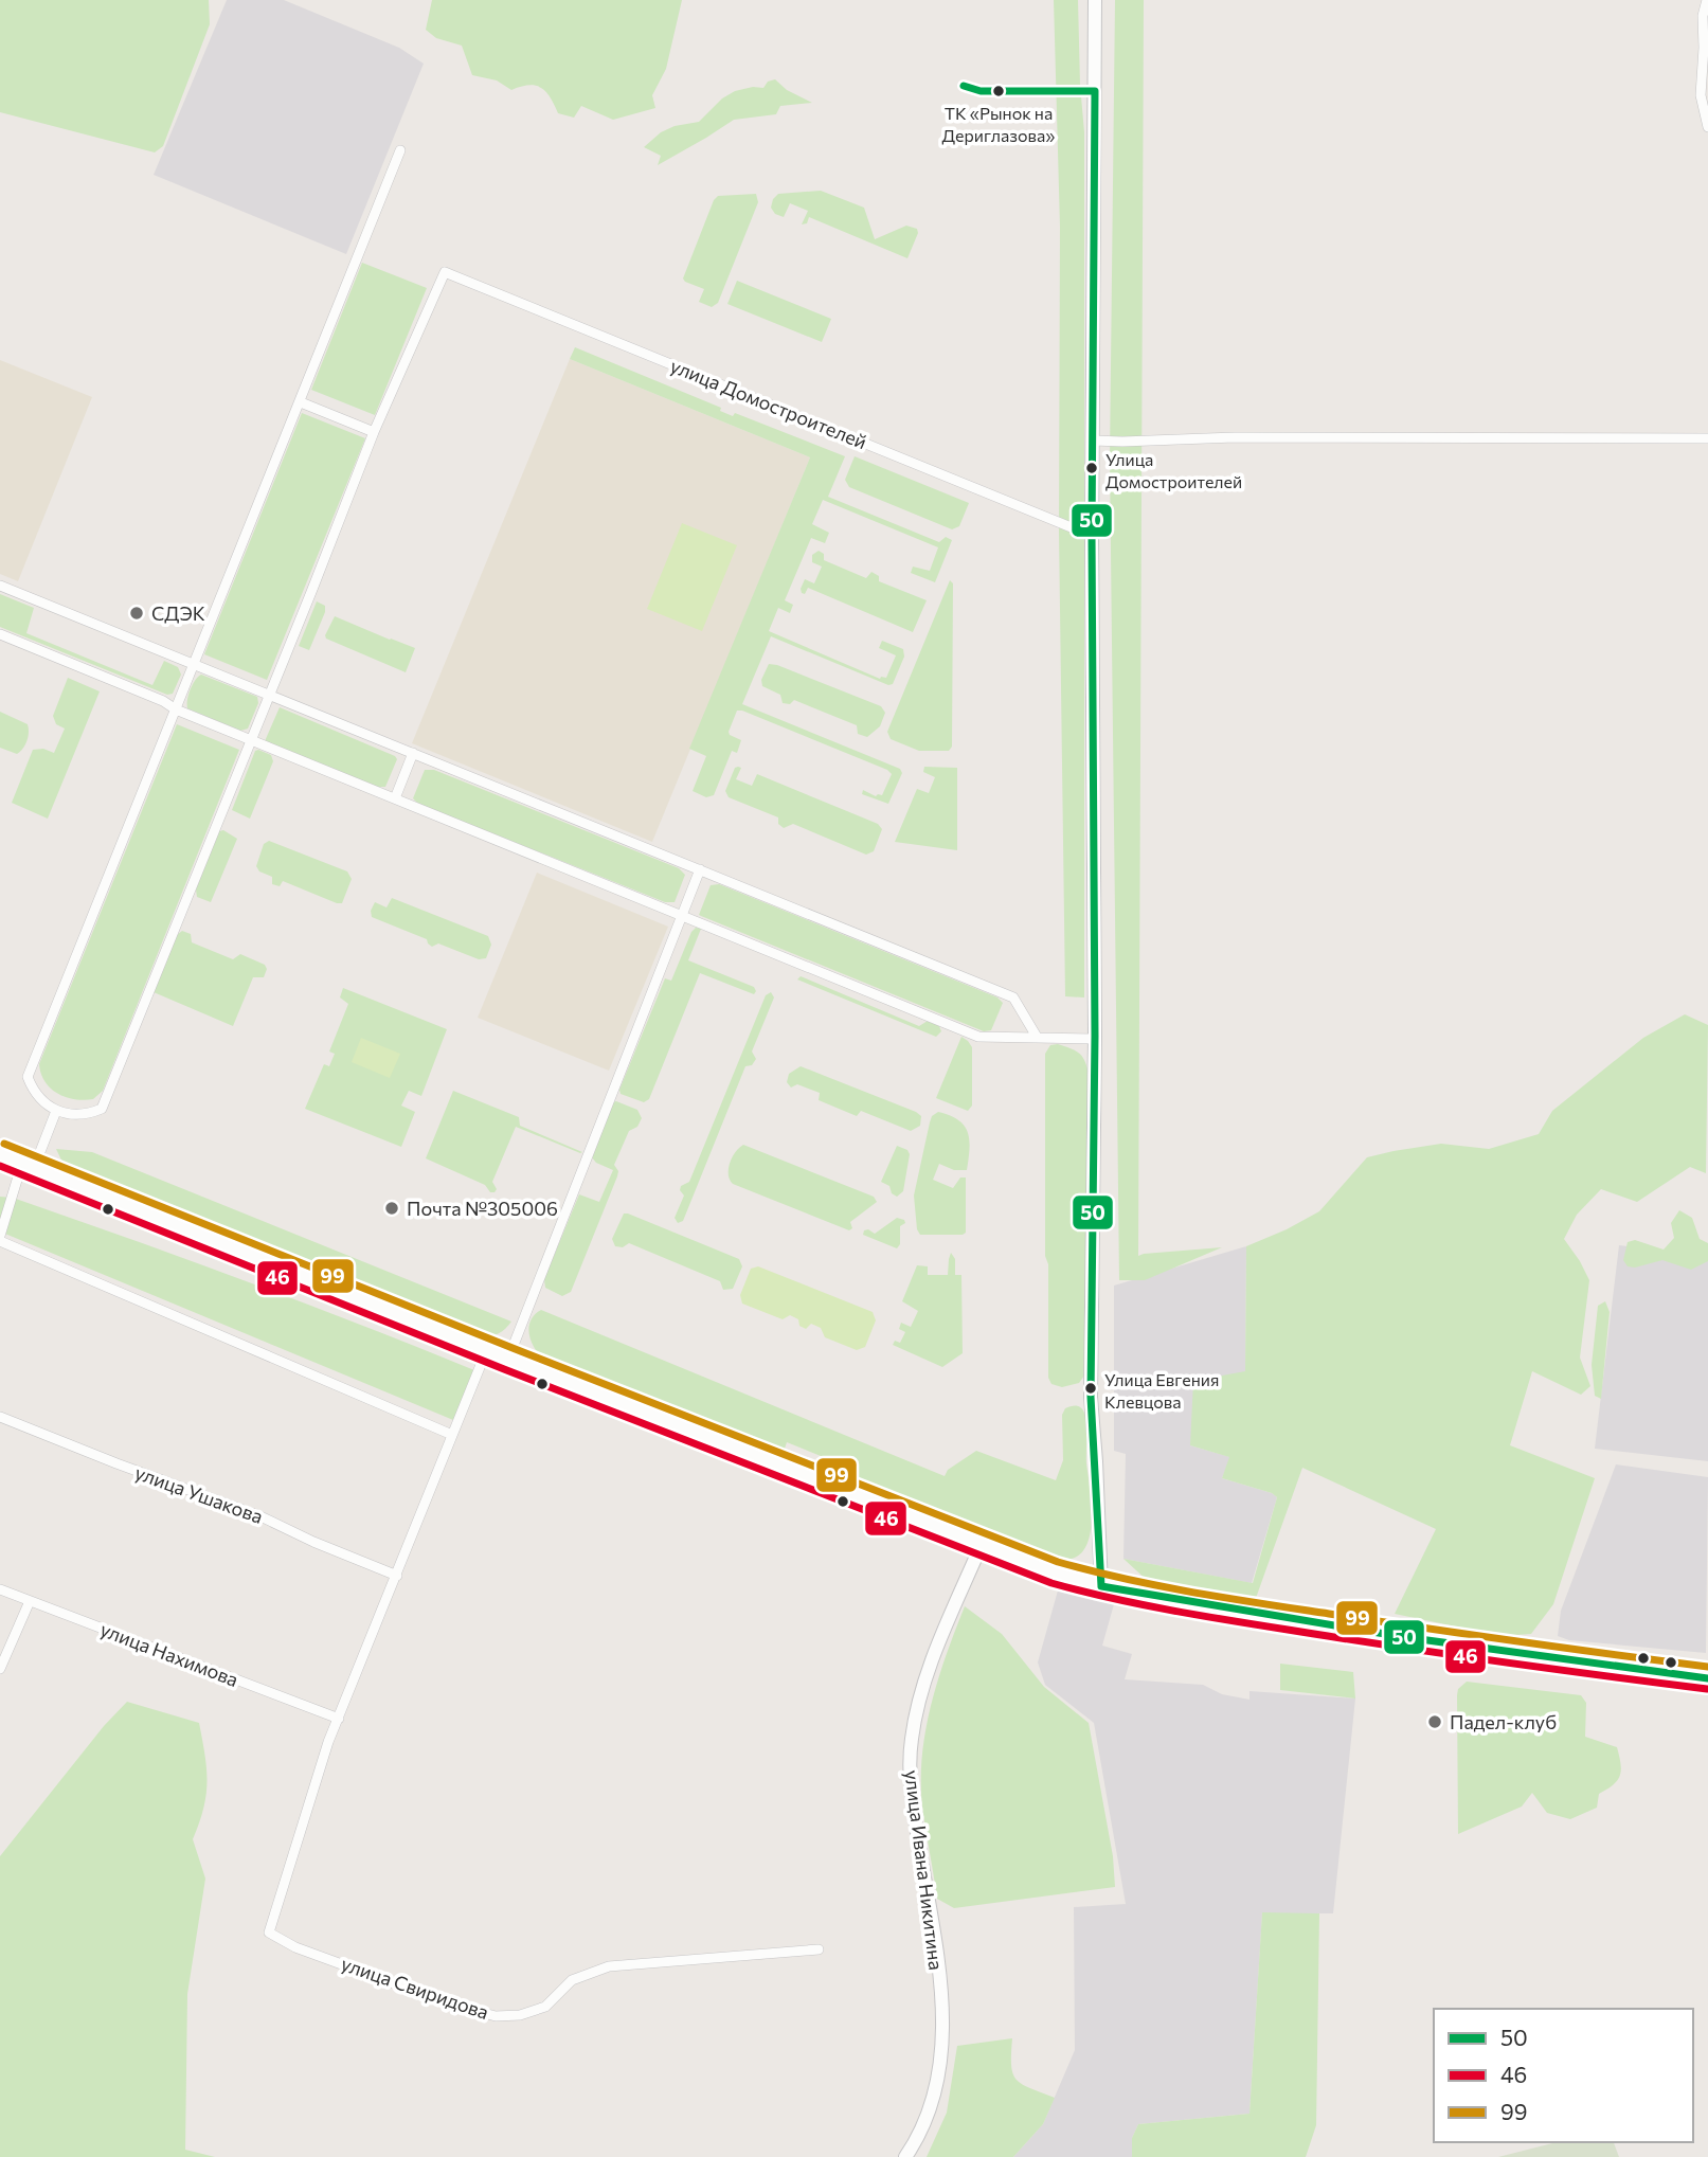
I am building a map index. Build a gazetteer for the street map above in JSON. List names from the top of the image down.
{
  "streets": {
    "main road": ["улица Ивана Никитина"],
    "street": [
      "улица Домостроителей",
      "улица Ушакова",
      "улица Нахимова",
      "улица Свиридова"
    ]
  },
  "crossings": [
    ["улица Нахимова", "улица Свиридова"]
  ],
  "places": [
    "ТК «Рынок на Дериглазова»",
    "Улица Домостроителей",
    "СДЭК",
    "Почта №305006",
    "Улица Евгения Клевцова",
    "Падел-клуб"
  ],
  "lines": ["transit line 50", "transit line 99", "transit line 46"],
  "legend": ["50", "46", "99"]
}
